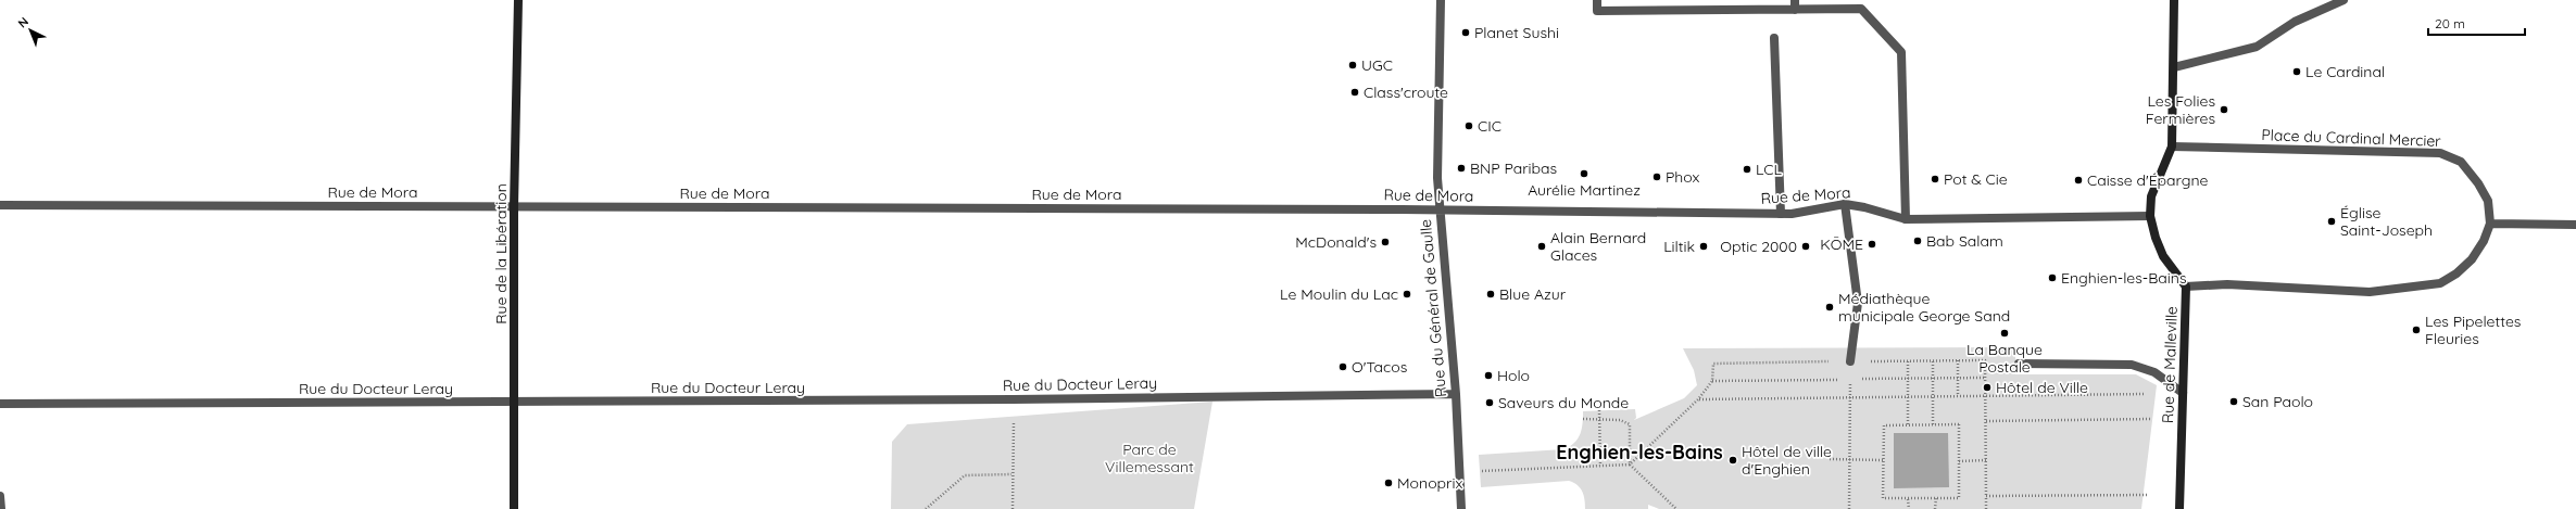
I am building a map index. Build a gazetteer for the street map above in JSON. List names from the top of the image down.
{
  "streets": {
    "main road": ["Rue de la Libération", "Rue de Malleville"],
    "street": [
      "Place du Cardinal Mercier",
      "Rue de Mora",
      "Rue du Général de Gaulle",
      "Rue du Docteur Leray"
    ]
  },
  "crossings": [
    ["Place du Cardinal Mercier", "Rue de Malleville"],
    ["Rue de Mora", "Rue de la Libération"],
    ["Rue de Mora", "Rue du Général de Gaulle"],
    ["Rue de Mora", "Rue de Malleville"],
    ["Rue de la Libération", "Rue du Docteur Leray"],
    ["Rue du Général de Gaulle", "Rue du Docteur Leray"]
  ],
  "districts": ["Enghien-les-Bains"],
  "parks": ["Parc de Villemessant"],
  "places": [
    "Planet Sushi",
    "UGC",
    "Le Cardinal",
    "Class'croute",
    "Les Folies Fermières",
    "CIC",
    "BNP Paribas",
    "LCL",
    "Aurélie Martinez",
    "Phox",
    "Pot & Cie",
    "Caisse d'Épargne",
    "Église Saint-Joseph",
    "Bab Salam",
    "McDonald's",
    "KŌME",
    "Alain Bernard Glaces",
    "Liltik",
    "Optic 2000",
    "Enghien-les-Bains",
    "Le Moulin du Lac",
    "Blue Azur",
    "Médiathèque municipale George Sand",
    "Les Pipelettes Fleuries",
    "La Banque Postale",
    "O'Tacos",
    "Holo",
    "Hôtel de Ville",
    "San Paolo",
    "Saveurs du Monde",
    "Hôtel de ville d'Enghien",
    "Monoprix"
  ],
  "scale_bar": "20 m",
  "north": "top left"
}
